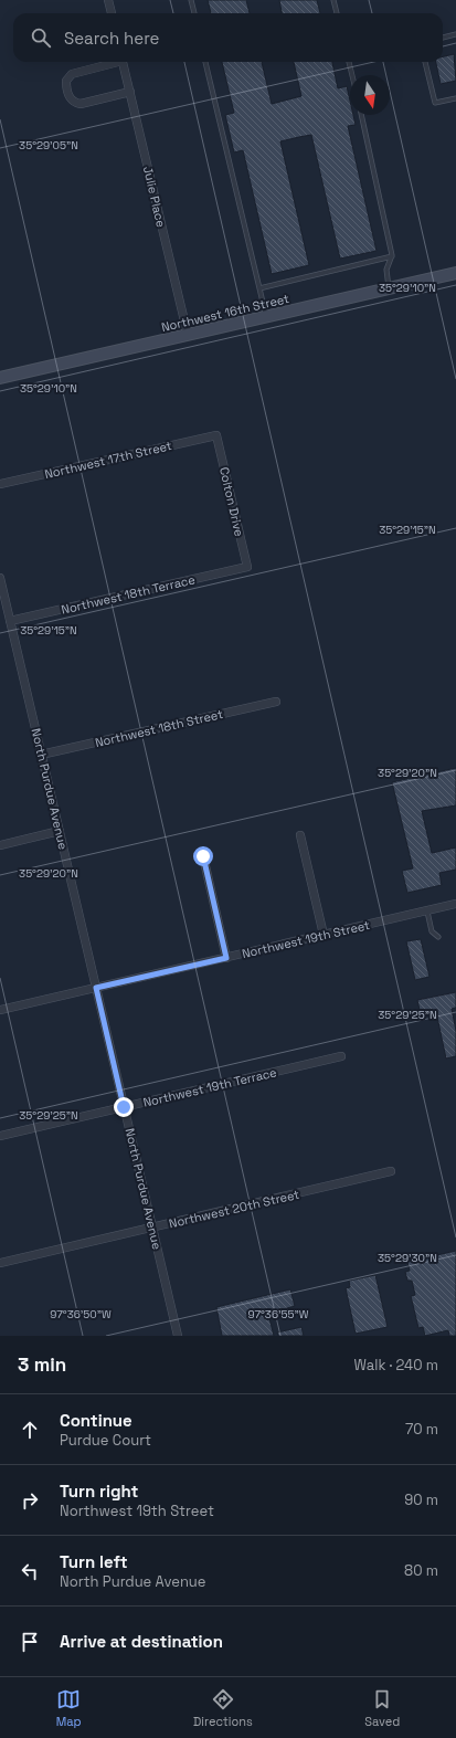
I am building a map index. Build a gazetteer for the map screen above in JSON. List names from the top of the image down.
{
  "streets": {
    "street": [
      "Julie Place",
      "Northwest 16th Street",
      "Northwest 17th Street",
      "Colton Drive",
      "Northwest 18th Terrace",
      "Northwest 18th Street",
      "North Purdue Avenue",
      "Northwest 19th Street",
      "Northwest 19th Terrace",
      "Northwest 20th Street"
    ]
  },
  "crossings": [
    ["Julie Place", "Northwest 16th Street"],
    ["Northwest 17th Street", "Colton Drive"],
    ["Colton Drive", "Northwest 18th Terrace"],
    ["Northwest 18th Terrace", "North Purdue Avenue"],
    ["Northwest 18th Street", "North Purdue Avenue"],
    ["North Purdue Avenue", "Northwest 19th Street"],
    ["North Purdue Avenue", "Northwest 19th Terrace"],
    ["North Purdue Avenue", "Northwest 20th Street"]
  ],
  "north": "bottom",
  "page": {
    "search": "Search here",
    "heading": ["3 min", "Walk · 240 m"],
    "list": [
      ["Continue", "Purdue Court", "70 m"],
      ["Turn right", "Northwest 19th Street", "90 m"],
      ["Turn left", "North Purdue Avenue", "80 m"],
      "Arrive at destination"
    ],
    "nav": ["Map", "Directions", "Saved"]
  },
  "coordinates": [
    "35°29'05\"N",
    "35°29'10\"N",
    "35°29'15\"N",
    "35°29'20\"N",
    "35°29'25\"N",
    "35°29'30\"N",
    "97°36'50\"W",
    "97°36'55\"W"
  ]
}
